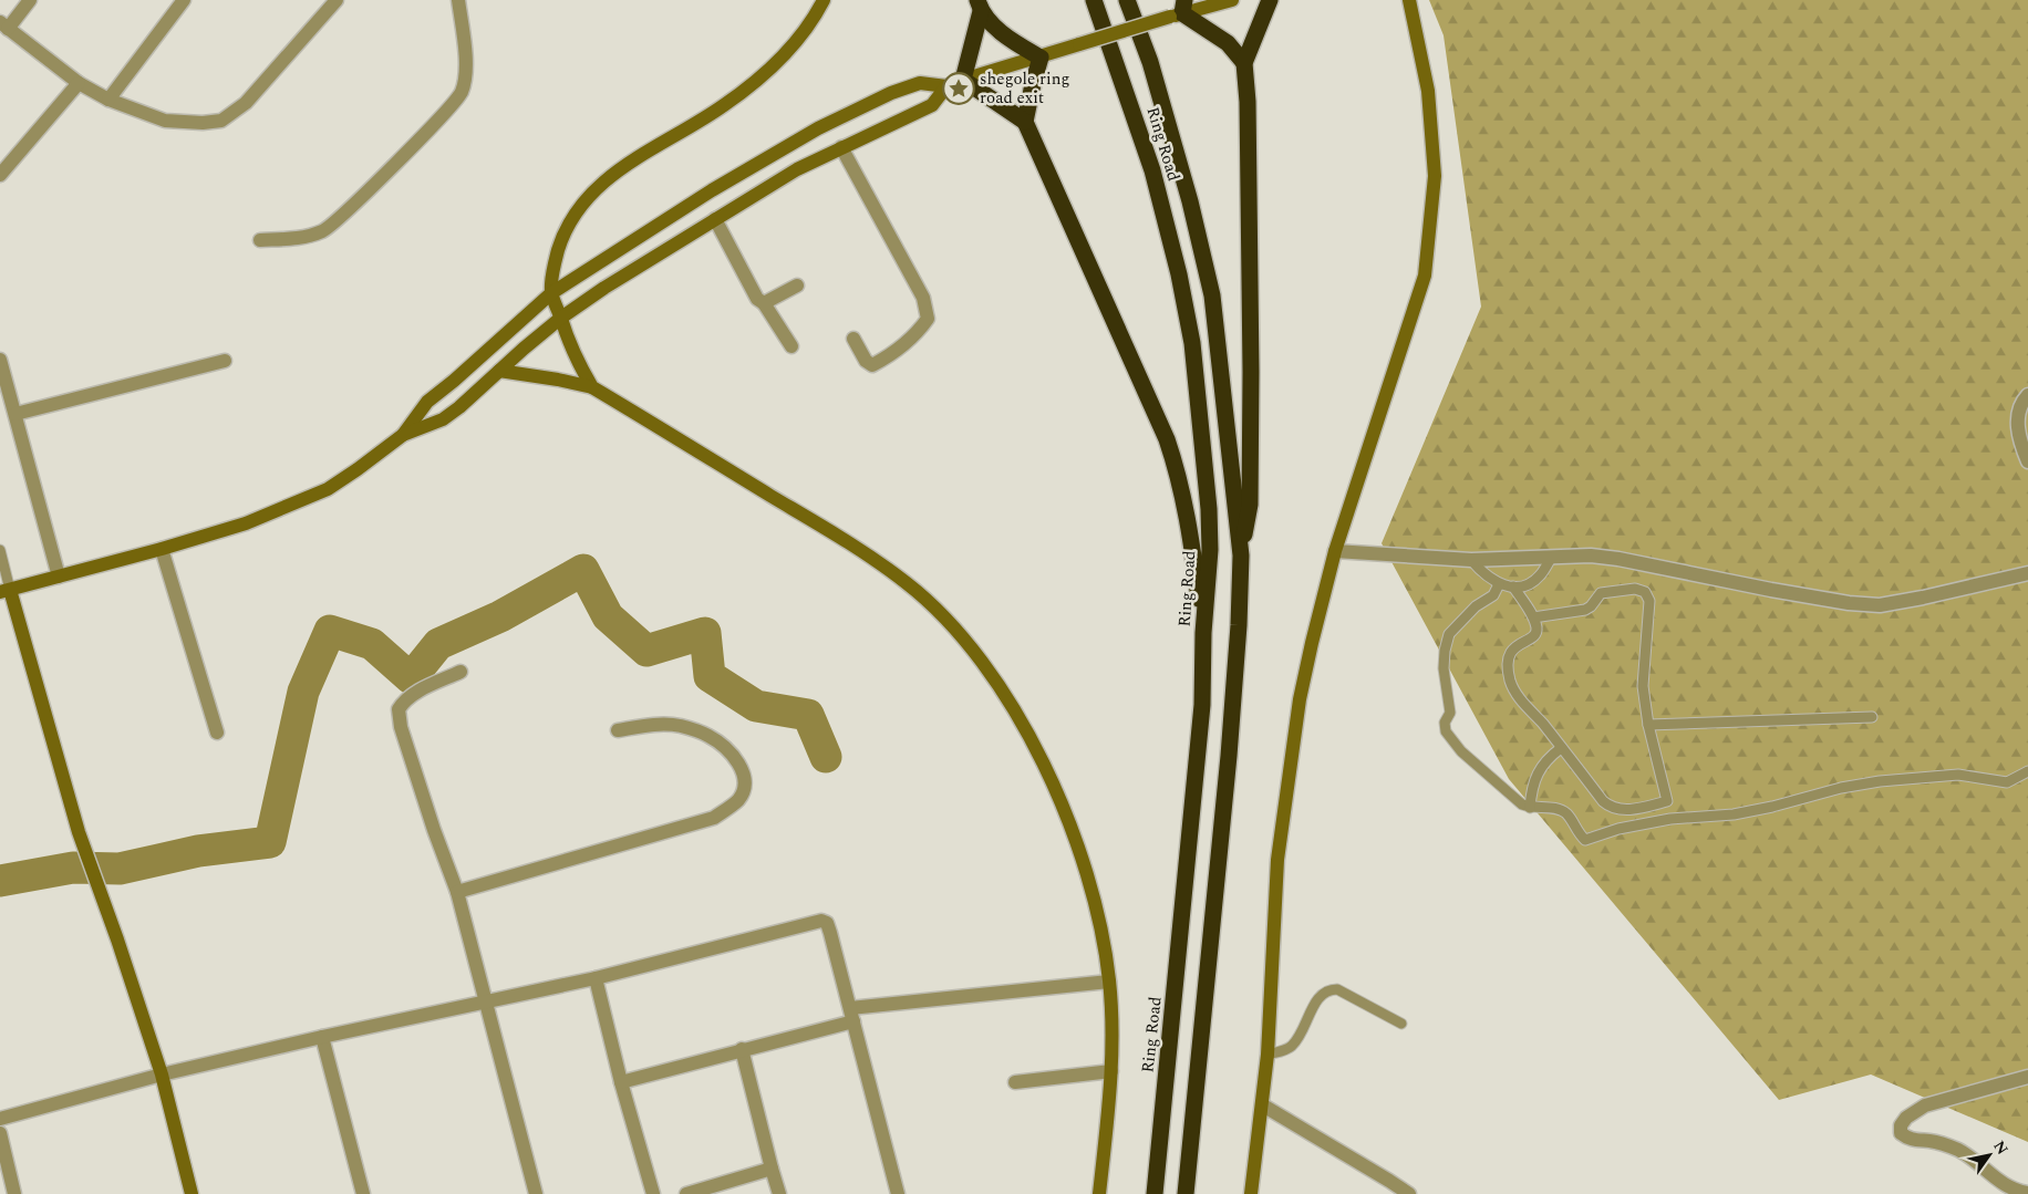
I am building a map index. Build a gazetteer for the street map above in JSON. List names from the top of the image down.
{
  "streets": {
    "highway": ["Ring Road"]
  },
  "places": {
    "place": ["shegole ring road exit"]
  },
  "north": "top right"
}
